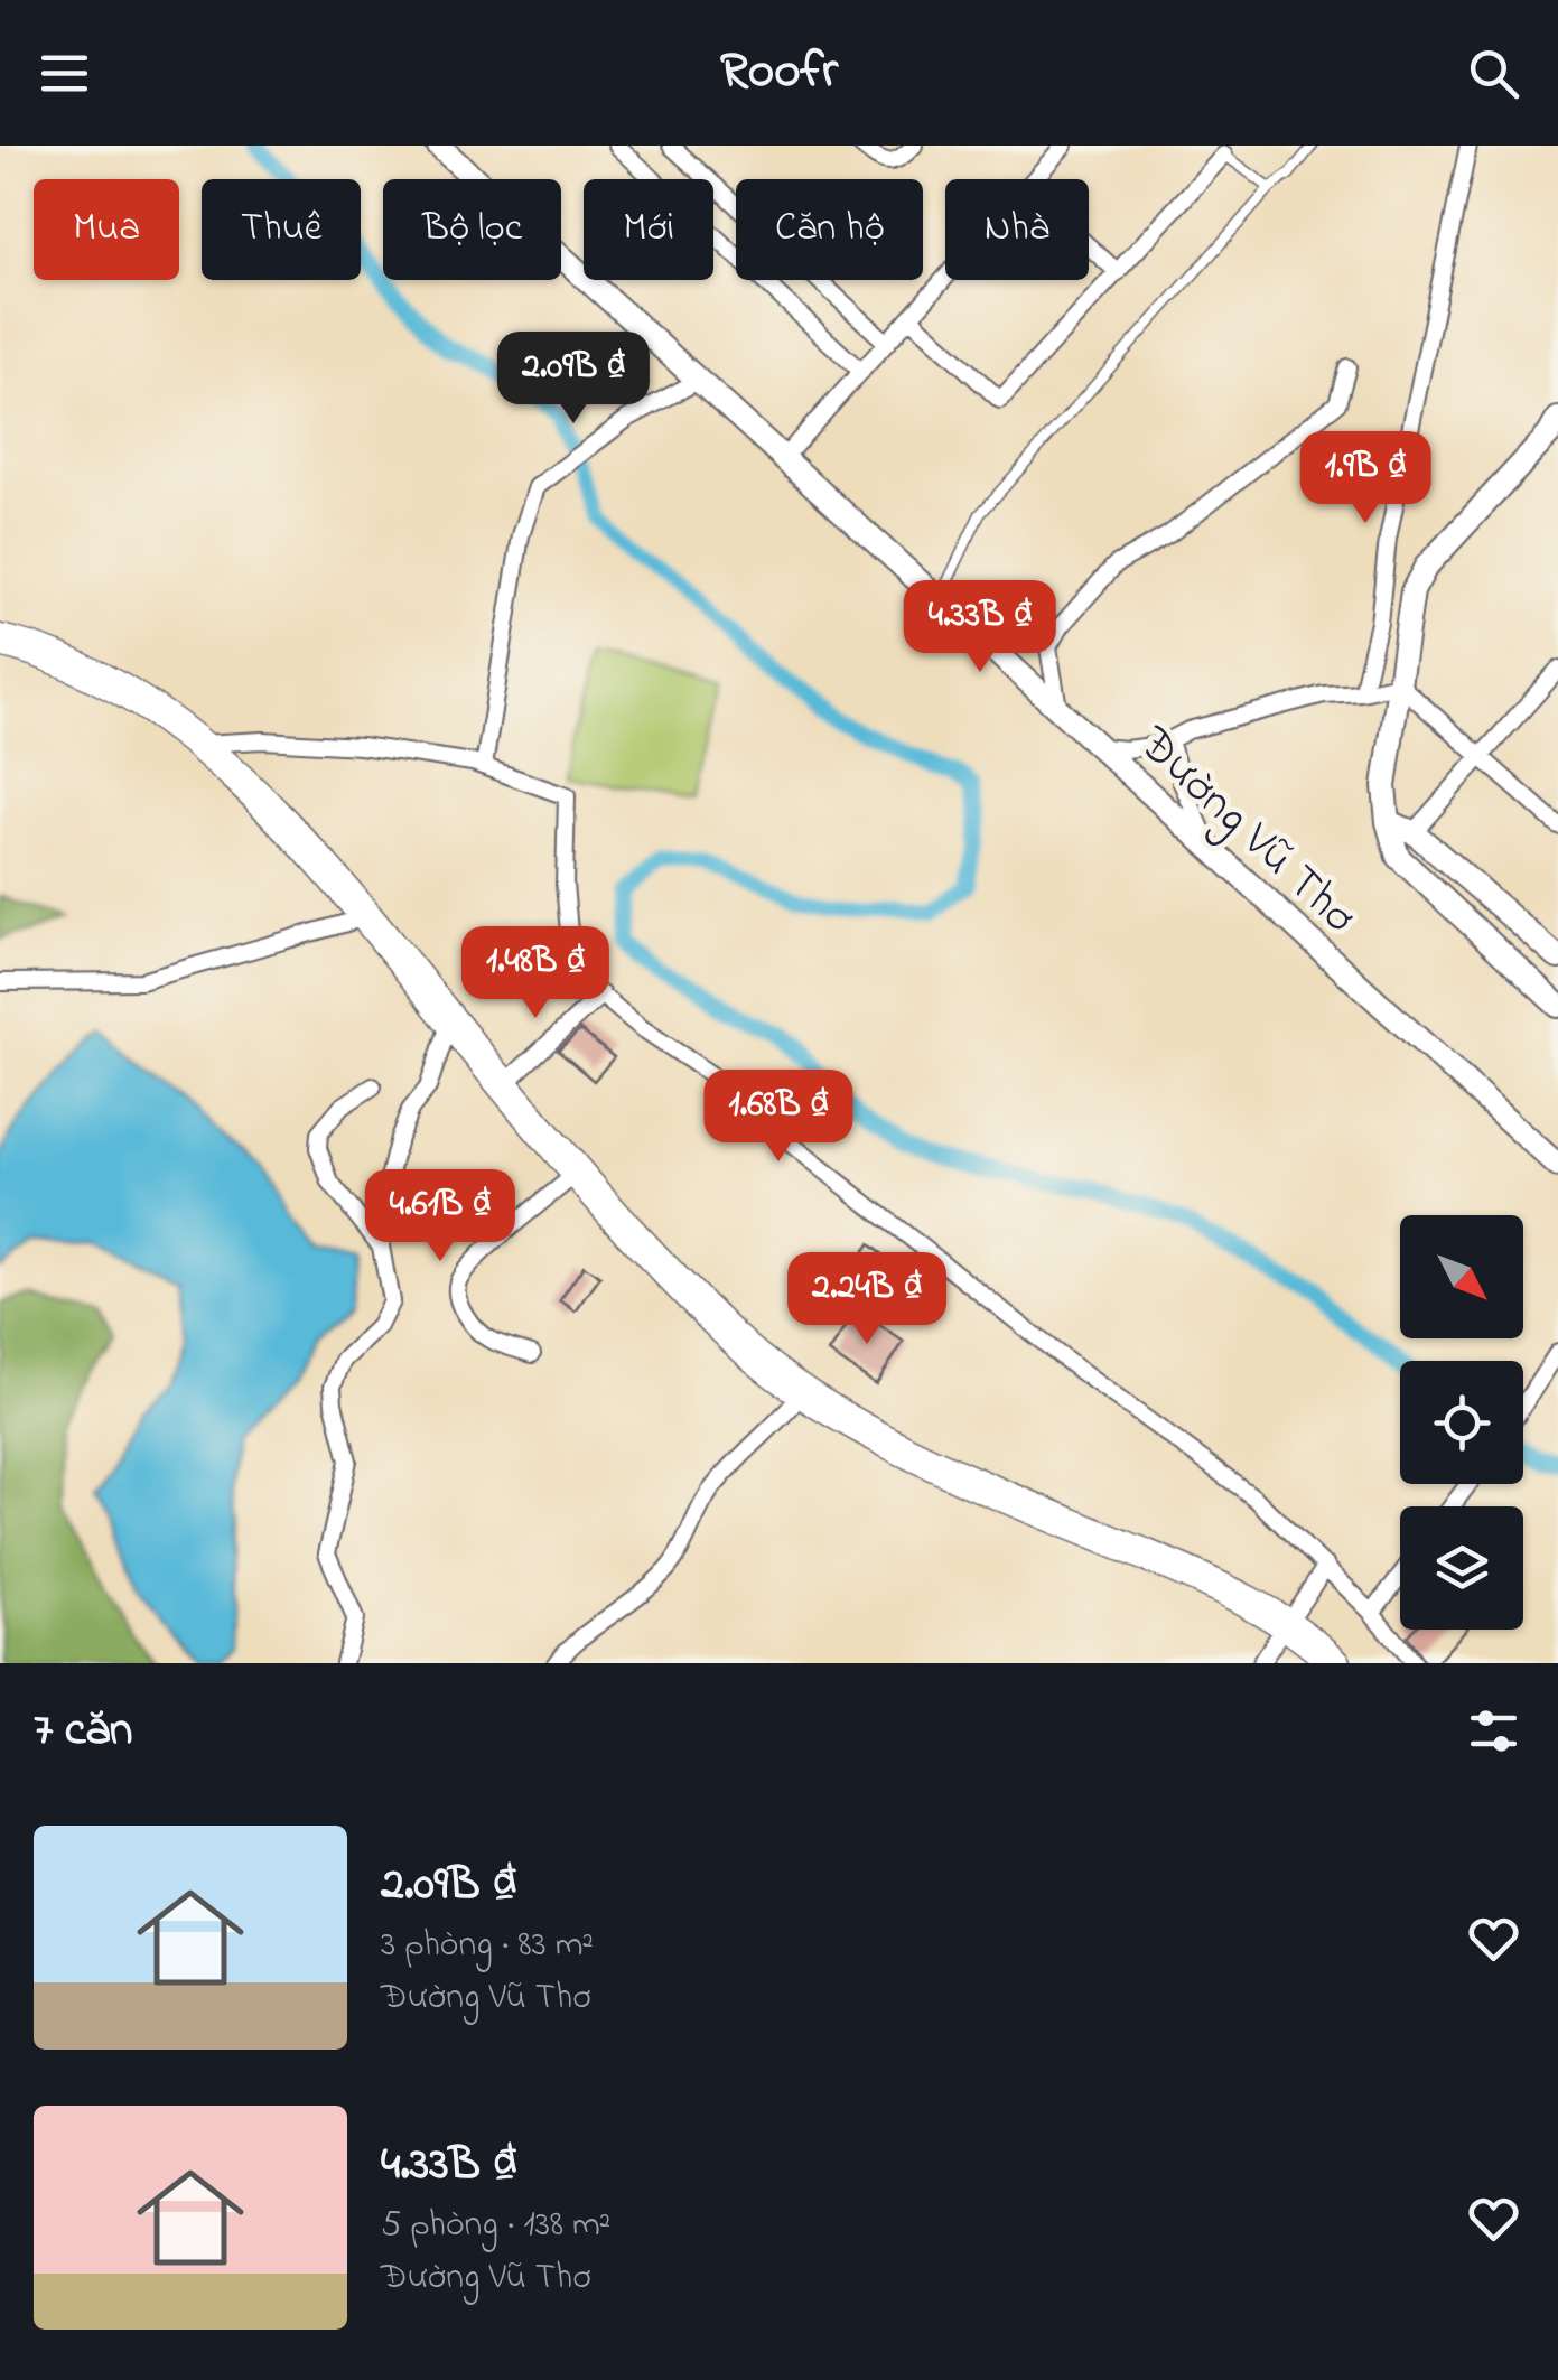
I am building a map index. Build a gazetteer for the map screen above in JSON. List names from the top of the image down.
{
  "streets": {
    "main road": ["Đường Vũ Thơ"]
  },
  "north": "bottom right",
  "page": {
    "header": "Roofr",
    "chip": [
      "Mua",
      "Thuê",
      "Bộ lọc",
      "Mới",
      "Căn hộ",
      "Nhà"
    ],
    "price": [
      "2.09B ₫",
      "1.9B ₫",
      "4.33B ₫",
      "1.48B ₫",
      "1.68B ₫",
      "4.61B ₫",
      "2.24B ₫"
    ],
    "heading": "7 căn",
    "list": [
      {
        "name": "2.09B ₫",
        "note": "3 phòng · 83 m² · Đường Vũ Thơ"
      },
      {
        "name": "4.33B ₫",
        "note": "5 phòng · 138 m² · Đường Vũ Thơ"
      }
    ]
  }
}
